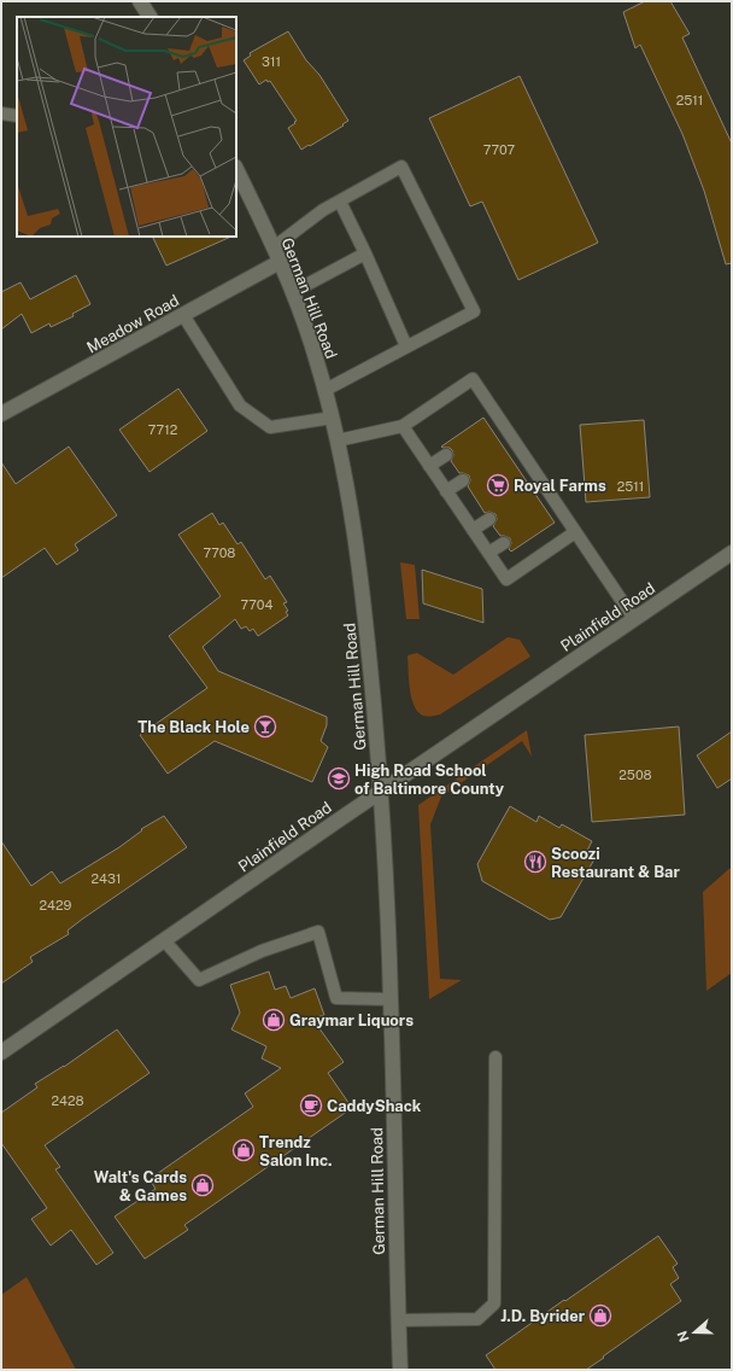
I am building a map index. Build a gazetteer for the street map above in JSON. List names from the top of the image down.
{
  "streets": {
    "street": ["German Hill Road", "Meadow Road", "Plainfield Road"]
  },
  "crossings": [
    ["German Hill Road", "Meadow Road"],
    ["German Hill Road", "Plainfield Road"]
  ],
  "places": {
    "supermarket": ["Royal Farms"],
    "bar": ["The Black Hole"],
    "school or university": ["High Road School of Baltimore County"],
    "restaurant": ["Scoozi Restaurant & Bar"],
    "shop": [
      "Graymar Liquors",
      "Trendz Salon Inc.",
      "Walt's Cards & Games",
      "J.D. Byrider"
    ],
    "cafe": ["CaddyShack"]
  },
  "house_numbers": [
    "311",
    "2511",
    "7707",
    "7712",
    "2511",
    "7708",
    "7704",
    "2508",
    "2431",
    "2429",
    "2428"
  ],
  "north": "left"
}
